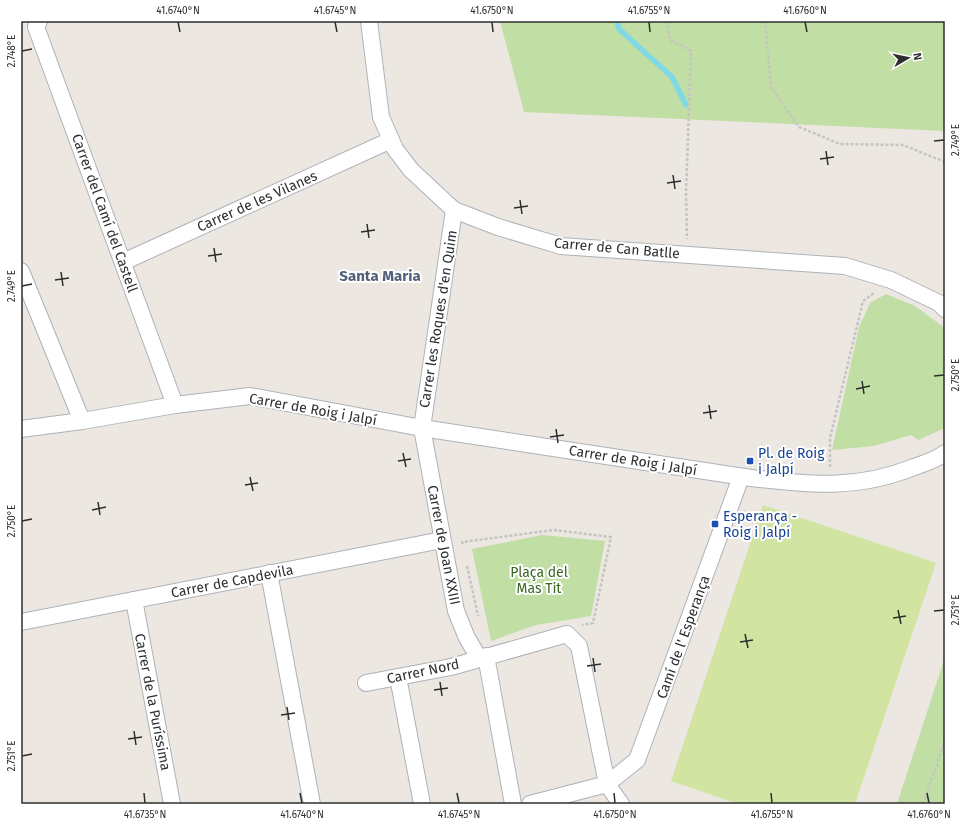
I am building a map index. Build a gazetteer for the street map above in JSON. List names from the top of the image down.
{
  "streets": {
    "street": [
      "Carrer de les Vilanes",
      "Carrer del Camí del Castell",
      "Carrer de Can Batlle",
      "Carrer les Roques d'en Quim",
      "Carrer de Roig i Jalpí",
      "Carrer de Joan XXIII",
      "Carrer de Capdevila",
      "Camí de l' Esperança",
      "Carrer Nord",
      "Carrer de la Puríssima"
    ]
  },
  "crossings": [
    ["Carrer de les Vilanes", "Carrer del Camí del Castell"],
    ["Carrer de les Vilanes", "Carrer de Can Batlle"],
    ["Carrer del Camí del Castell", "Carrer de Roig i Jalpí"],
    ["Carrer de Can Batlle", "Carrer les Roques d'en Quim"],
    ["Carrer les Roques d'en Quim", "Carrer de Roig i Jalpí"],
    ["Carrer les Roques d'en Quim", "Carrer de Joan XXIII"],
    ["Carrer de Roig i Jalpí", "Carrer de Joan XXIII"],
    ["Carrer de Roig i Jalpí", "Camí de l' Esperança"],
    ["Carrer de Joan XXIII", "Carrer de Capdevila"],
    ["Carrer de Joan XXIII", "Carrer Nord"],
    ["Carrer de Capdevila", "Carrer de la Puríssima"]
  ],
  "districts": ["Santa Maria"],
  "parks": ["Plaça del Mas Tit"],
  "places": {
    "transit": ["Pl. de Roig i Jalpí", "Esperança - Roig i Jalpí"]
  },
  "north": "right",
  "coordinates": [
    "41.6740°N",
    "41.6745°N",
    "41.6750°N",
    "41.6755°N",
    "41.6760°N",
    "2.748°E",
    "2.749°E",
    "2.750°E",
    "2.751°E",
    "41.6735°N"
  ]
}
